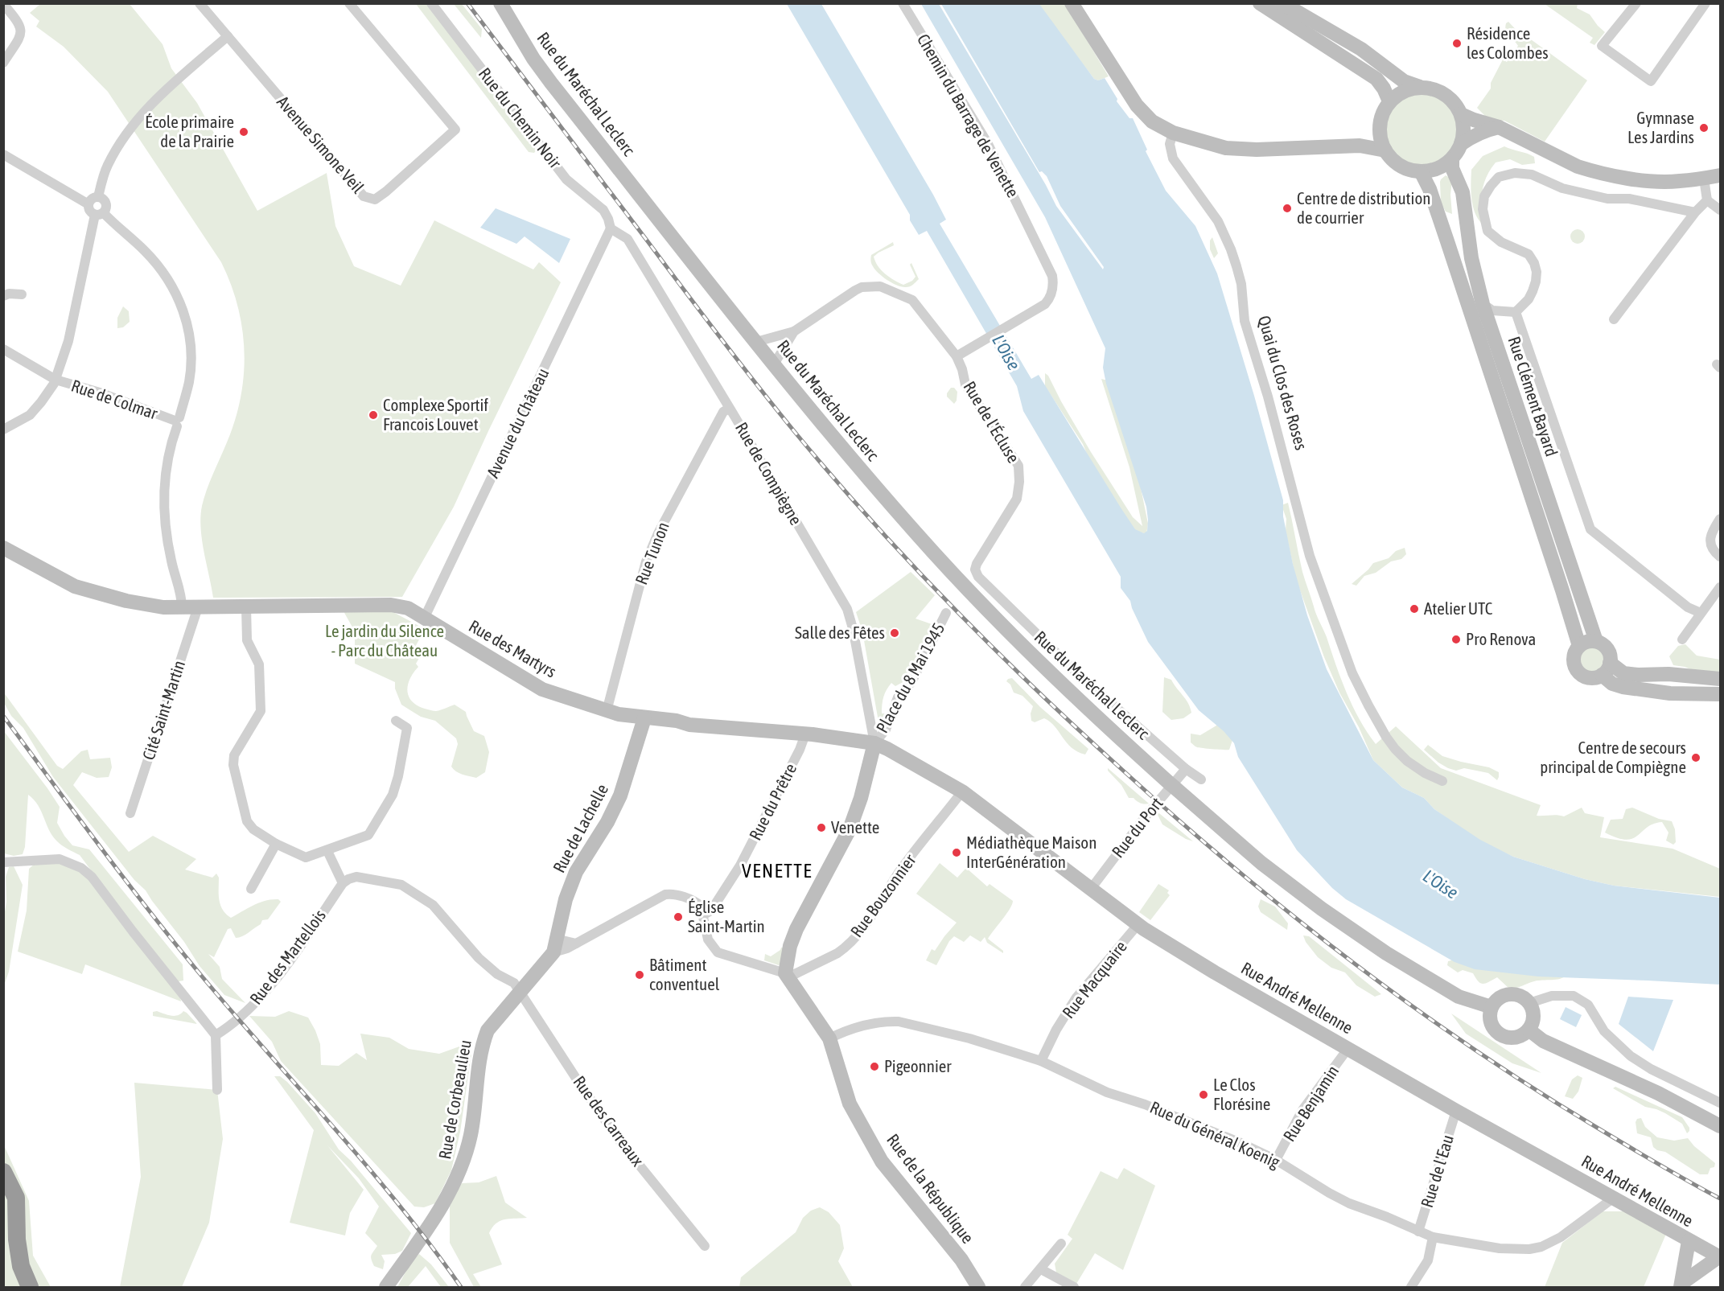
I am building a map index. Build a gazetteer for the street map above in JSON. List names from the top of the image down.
{
  "streets": {
    "street": [
      "Rue du Maréchal Leclerc",
      "Chemin du Barrage de Venette",
      "Rue du Chemin Noir",
      "Avenue Simone Veil",
      "Quai du Clos des Roses",
      "Rue Clément Bayard",
      "Rue de Colmar",
      "Rue de l'Écluse",
      "Avenue du Château",
      "Rue de Compiègne",
      "Rue Tunon",
      "Rue des Martyrs",
      "Place du 8 Mai 1945",
      "Cité Saint-Martin",
      "Rue du Prêtre",
      "Rue du Port",
      "Rue de Lachelle",
      "Rue Bouzonnier",
      "Rue des Martellois",
      "Rue Macquaire",
      "Rue André Mellenne",
      "Rue de Corbeaulieu",
      "Rue Benjamin",
      "Rue des Carreaux",
      "Rue du Général Koenig",
      "Rue de l'Eau",
      "Rue de la République"
    ]
  },
  "crossings": [
    ["Rue du Maréchal Leclerc", "Rue de l'Écluse"],
    ["Chemin du Barrage de Venette", "Rue de l'Écluse"],
    ["Rue du Chemin Noir", "Avenue du Château"],
    ["Rue du Chemin Noir", "Rue de Compiègne"],
    ["Rue de l'Écluse", "Rue du Port"],
    ["Avenue du Château", "Rue de Compiègne"],
    ["Avenue du Château", "Rue des Martyrs"],
    ["Rue de Compiègne", "Rue Tunon"],
    ["Rue de Compiègne", "Rue des Martyrs"],
    ["Rue de Compiègne", "Place du 8 Mai 1945"],
    ["Rue de Compiègne", "Rue André Mellenne"],
    ["Rue Tunon", "Rue des Martyrs"],
    ["Rue des Martyrs", "Place du 8 Mai 1945"],
    ["Rue des Martyrs", "Cité Saint-Martin"],
    ["Rue des Martyrs", "Rue du Prêtre"],
    ["Rue des Martyrs", "Rue de Lachelle"],
    ["Rue des Martyrs", "Rue André Mellenne"],
    ["Place du 8 Mai 1945", "Rue André Mellenne"],
    ["Rue du Prêtre", "Rue de Corbeaulieu"],
    ["Rue du Port", "Rue André Mellenne"],
    ["Rue de Lachelle", "Rue de Corbeaulieu"],
    ["Rue Bouzonnier", "Rue André Mellenne"],
    ["Rue Bouzonnier", "Rue de la République"],
    ["Rue Macquaire", "Rue André Mellenne"],
    ["Rue Macquaire", "Rue du Général Koenig"],
    ["Rue André Mellenne", "Rue Benjamin"],
    ["Rue André Mellenne", "Rue du Général Koenig"],
    ["Rue André Mellenne", "Rue de l'Eau"],
    ["Rue de Corbeaulieu", "Rue des Carreaux"],
    ["Rue Benjamin", "Rue du Général Koenig"],
    ["Rue du Général Koenig", "Rue de l'Eau"],
    ["Rue du Général Koenig", "Rue de la République"]
  ],
  "districts": ["VENETTE"],
  "water": ["L'Oise"],
  "parks": ["Le jardin du Silence - Parc du Château"],
  "places": [
    "Résidence les Colombes",
    "Gymnase Les Jardins",
    "École primaire de la Prairie",
    "Centre de distribution de courrier",
    "Complexe Sportif Francois Louvet",
    "Atelier UTC",
    "Salle des Fêtes",
    "Pro Renova",
    "Centre de secours principal de Compiègne",
    "Venette",
    "Médiathèque Maison InterGénération",
    "Église Saint-Martin",
    "Bâtiment conventuel",
    "Pigeonnier",
    "Le Clos Florésine"
  ]
}
